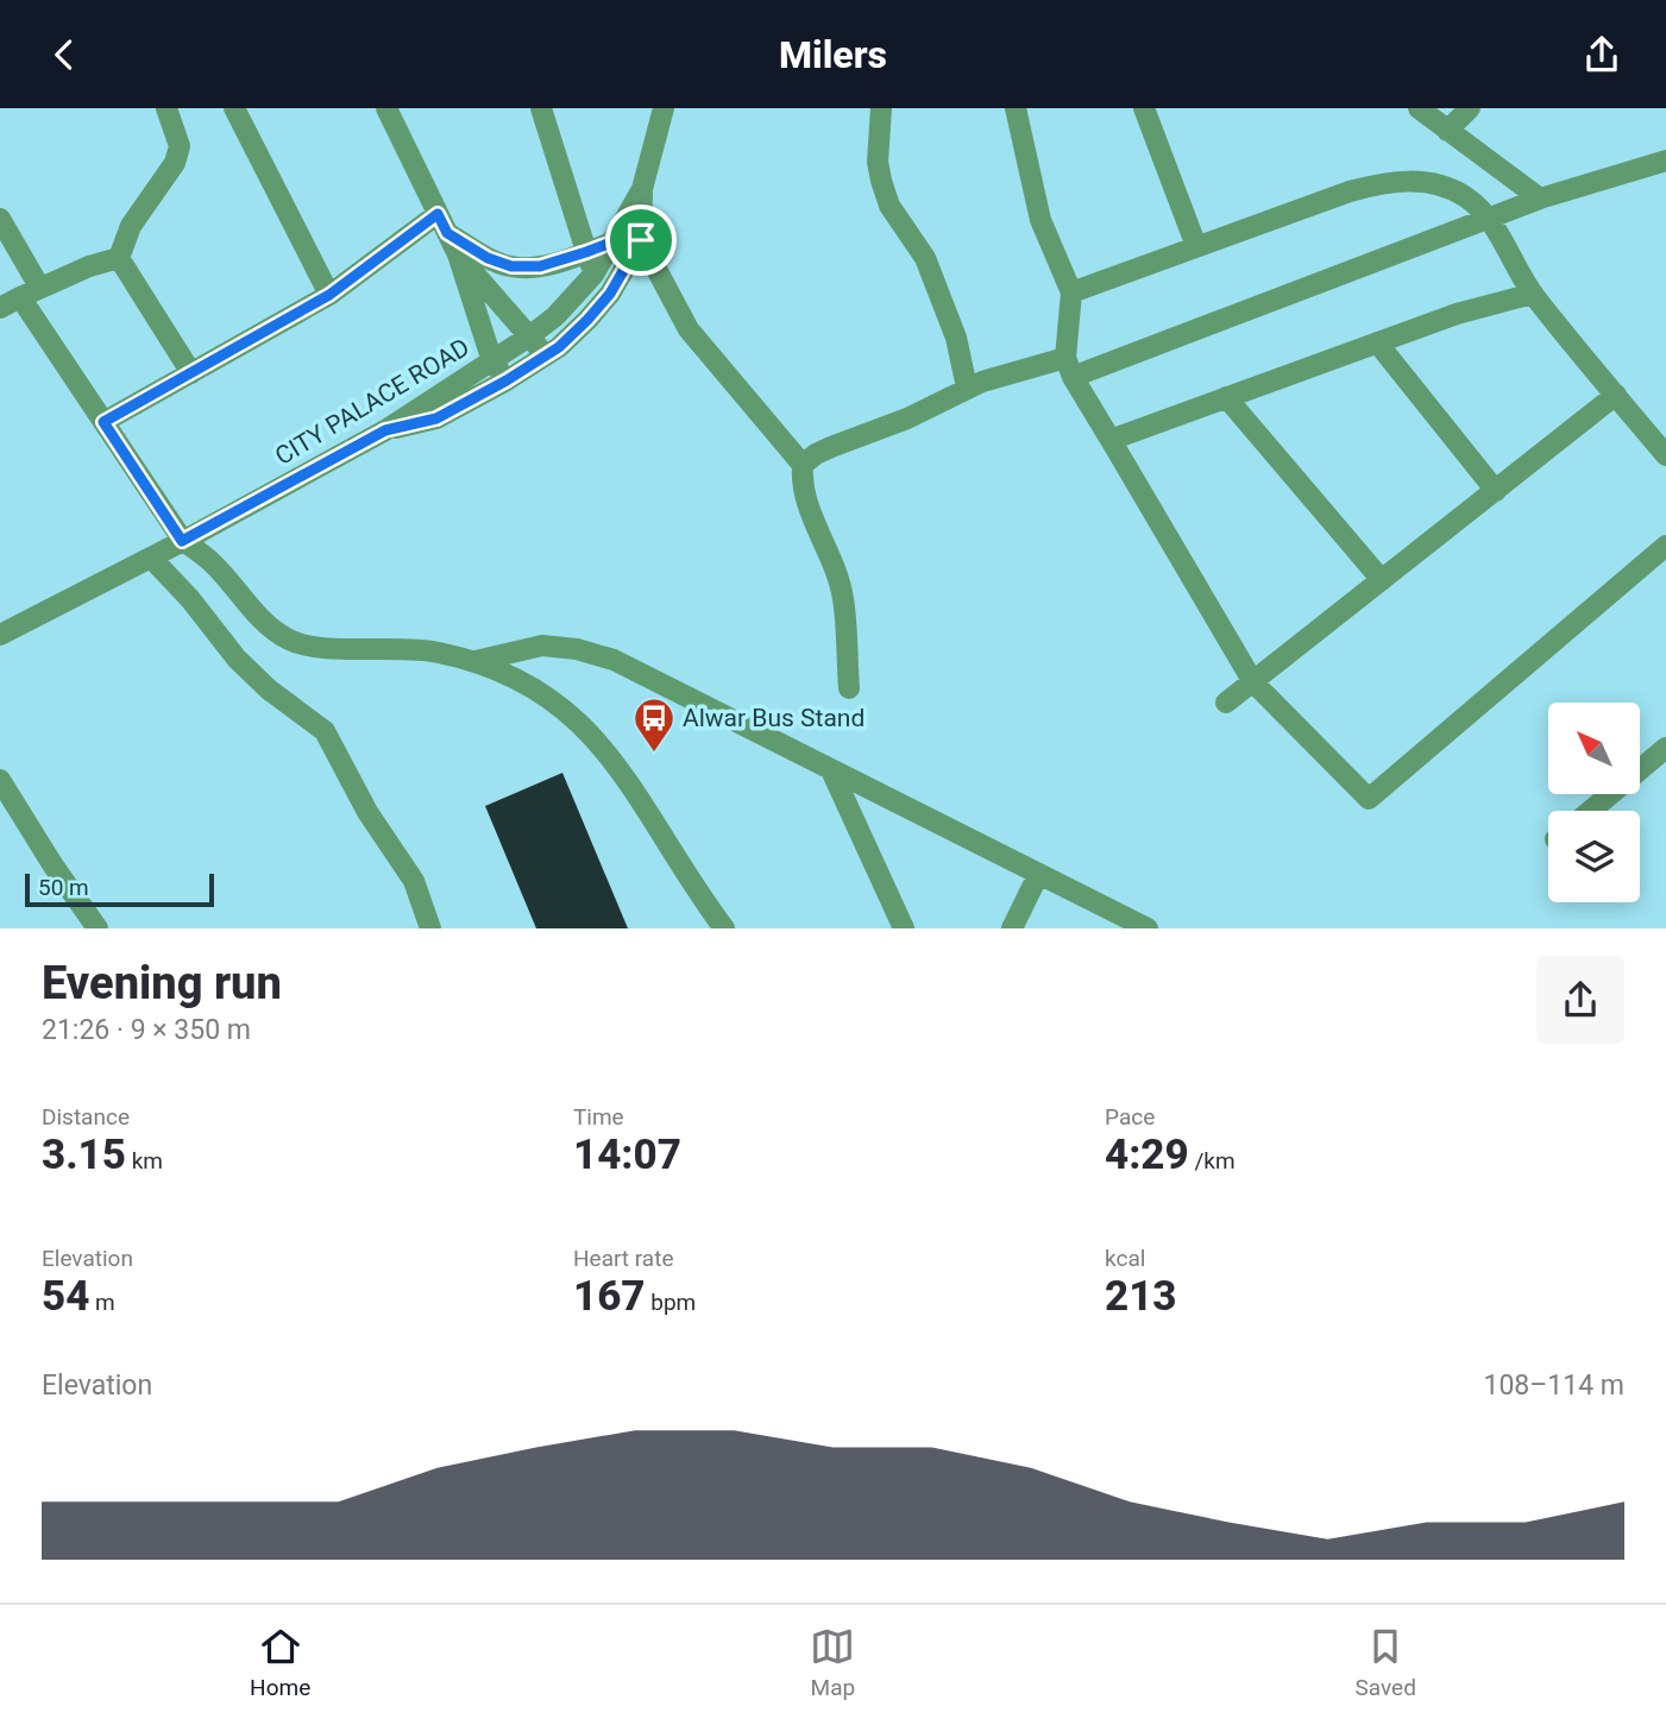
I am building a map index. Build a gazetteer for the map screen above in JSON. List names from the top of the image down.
{
  "streets": {
    "street": ["CITY PALACE ROAD"]
  },
  "places": {
    "bus stop": ["Alwar Bus Stand"]
  },
  "scale_bar": "50 m",
  "north": "top left",
  "page": {
    "header": "Milers",
    "scale": "50 m",
    "heading": ["Evening run", "21:26 · 9 × 350 m"],
    "stats": [
      ["Distance", "3.15 km"],
      ["Time", "14:07"],
      ["Pace", "4:29 /km"],
      ["Elevation", "54 m"],
      ["Heart rate", "167 bpm"],
      ["kcal", "213"]
    ],
    "chart": ["Elevation", "108–114 m"],
    "tabs": ["Home", "Map", "Saved"]
  }
}
